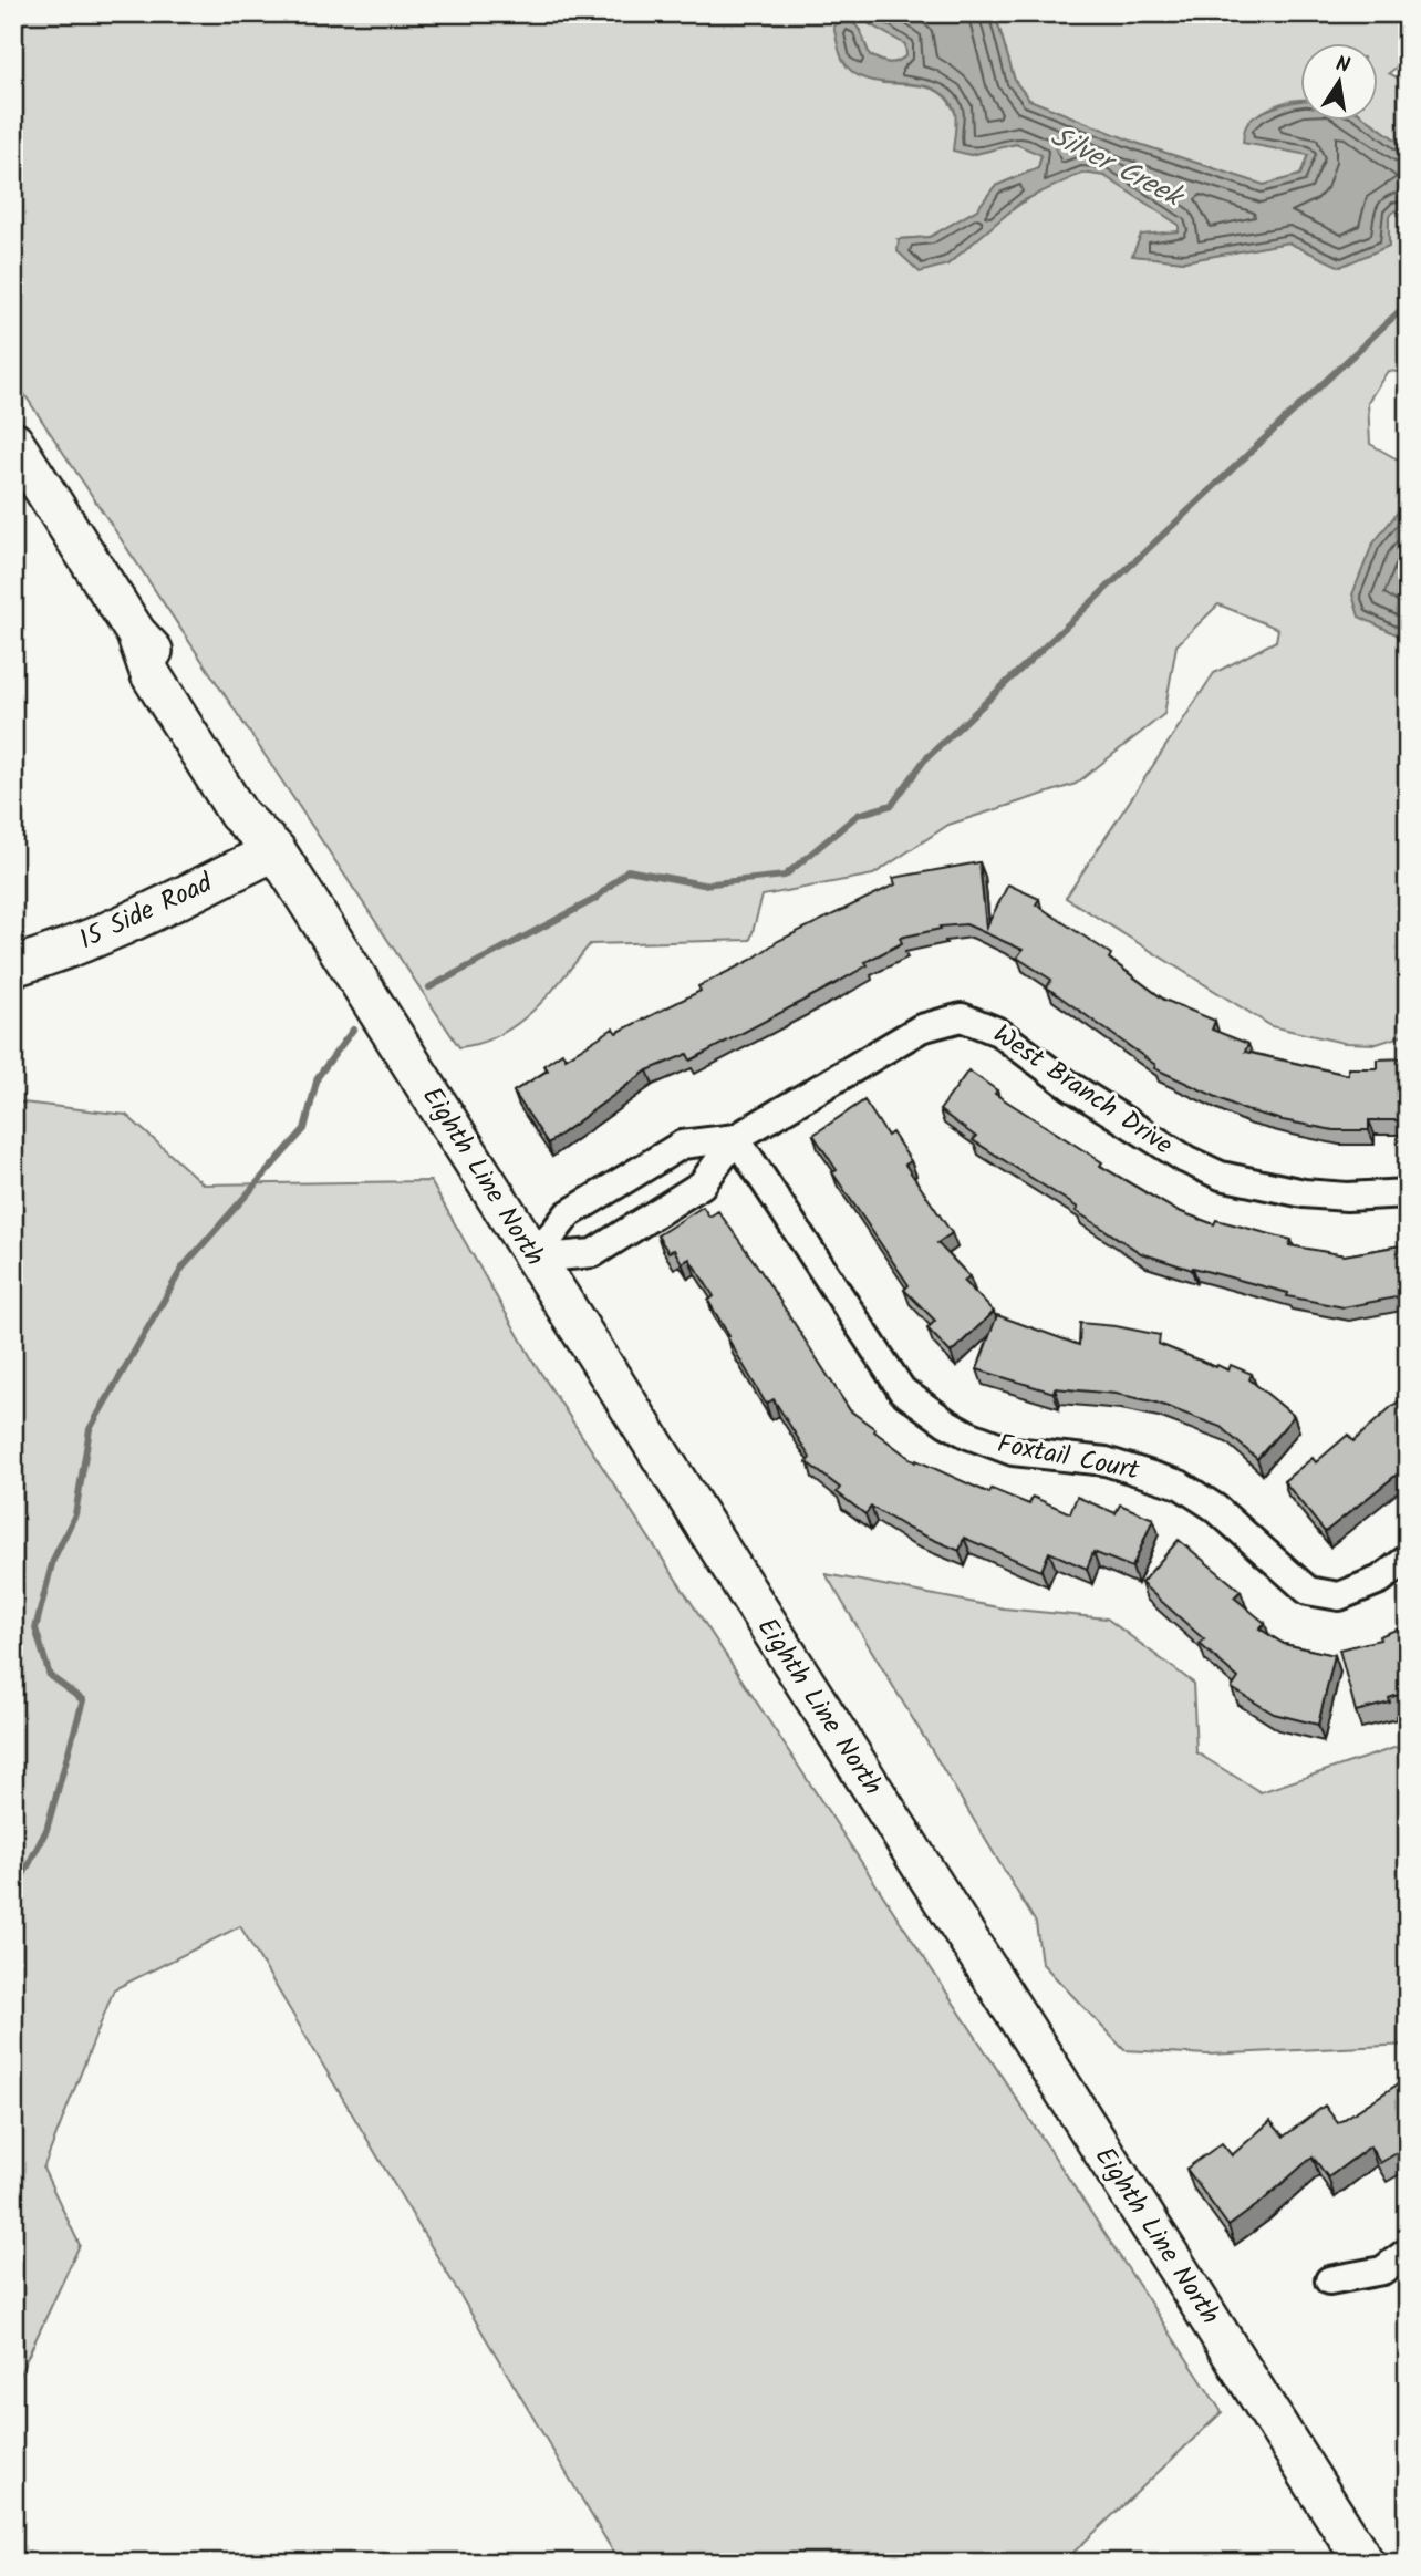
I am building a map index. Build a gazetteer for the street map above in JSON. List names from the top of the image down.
{
  "streets": {
    "street": [
      "15 Side Road",
      "West Branch Drive",
      "Eighth Line North",
      "Foxtail Court"
    ]
  },
  "crossings": [
    ["15 Side Road", "Eighth Line North"],
    ["West Branch Drive", "Eighth Line North"],
    ["West Branch Drive", "Foxtail Court"]
  ],
  "water": ["Silver Creek"],
  "north": "top"
}
